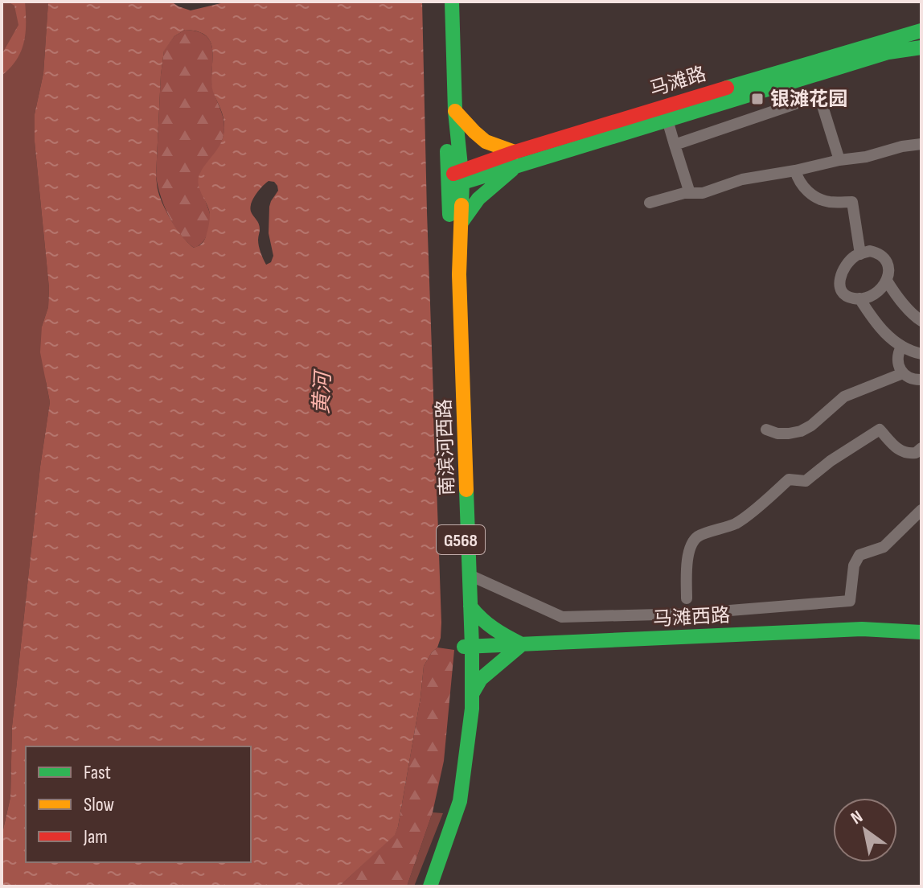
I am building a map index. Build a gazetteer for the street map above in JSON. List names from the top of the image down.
{
  "streets": {
    "main road": [
      "马滩路",
      "南滨河西路",
      "G568",
      "马滩西路"
    ]
  },
  "crossings": [
    ["马滩路", "南滨河西路"],
    ["南滨河西路", "马滩西路"]
  ],
  "water": ["黄河"],
  "places": {
    "transit": ["银滩花园"]
  },
  "legend": ["Fast", "Slow", "Jam"],
  "north": "top left"
}
